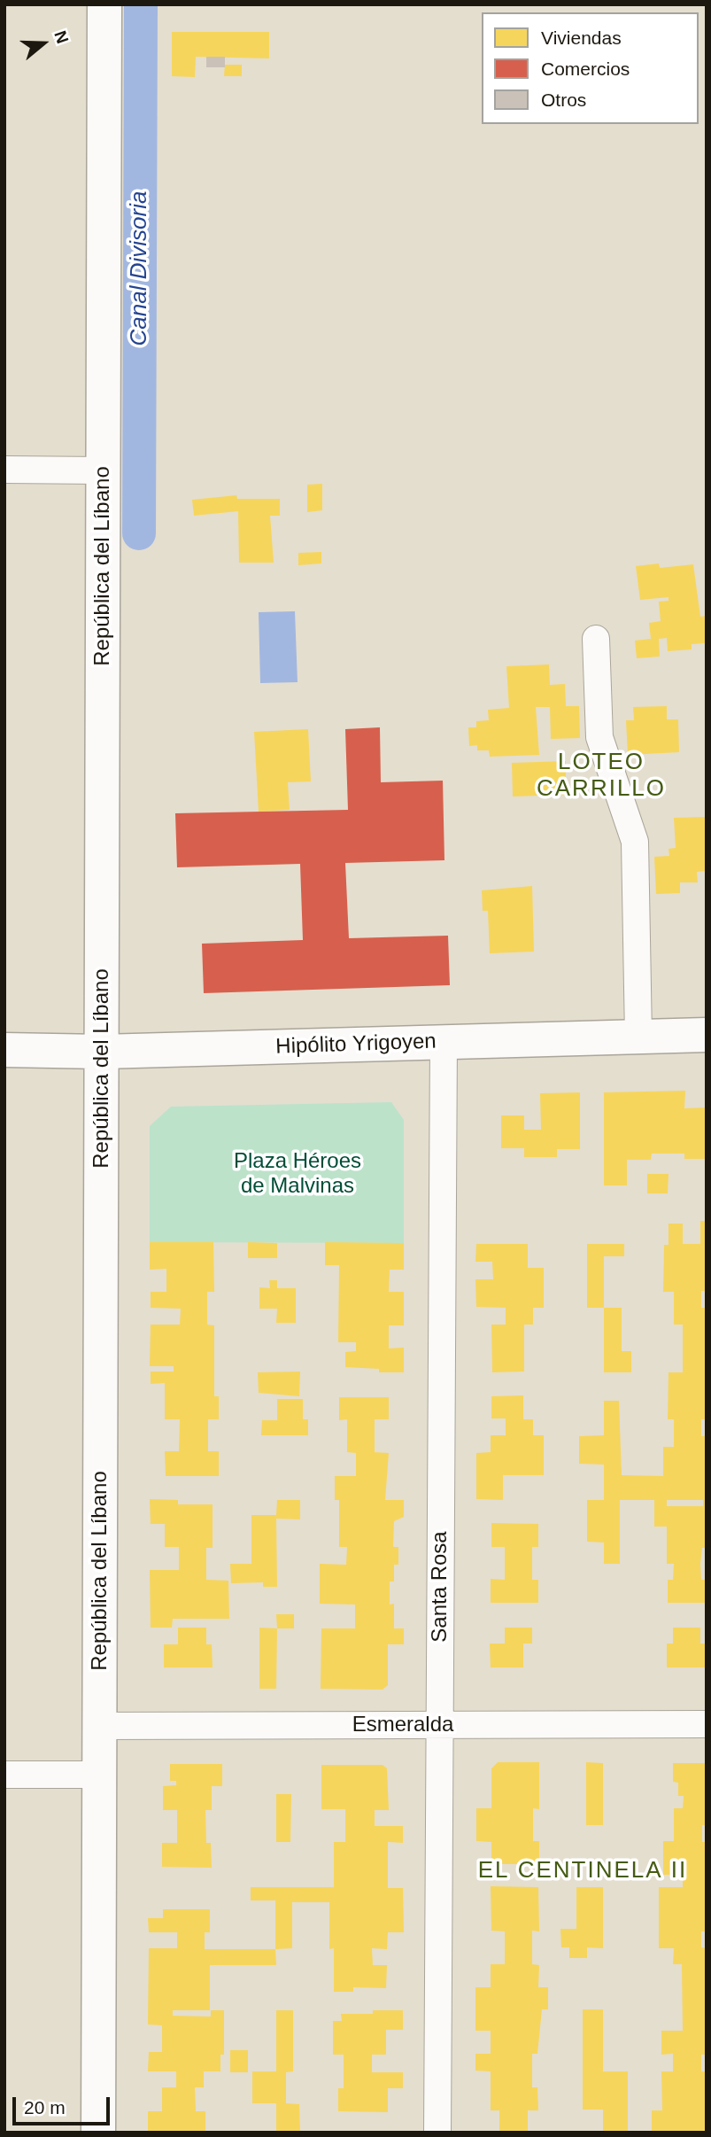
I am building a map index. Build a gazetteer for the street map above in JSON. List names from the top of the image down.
{
  "streets": {
    "main road": ["República del Líbano", "Hipólito Yrigoyen"],
    "street": ["Santa Rosa", "Esmeralda"]
  },
  "crossings": [
    ["República del Líbano", "Hipólito Yrigoyen"],
    ["República del Líbano", "Esmeralda"],
    ["Hipólito Yrigoyen", "Santa Rosa"],
    ["Santa Rosa", "Esmeralda"]
  ],
  "districts": ["LOTEO CARRILLO", "EL CENTINELA II"],
  "water": ["Canal Divisoria"],
  "parks": ["Plaza Héroes de Malvinas"],
  "legend": ["Viviendas", "Comercios", "Otros"],
  "scale_bar": "20 m",
  "north": "right"
}
